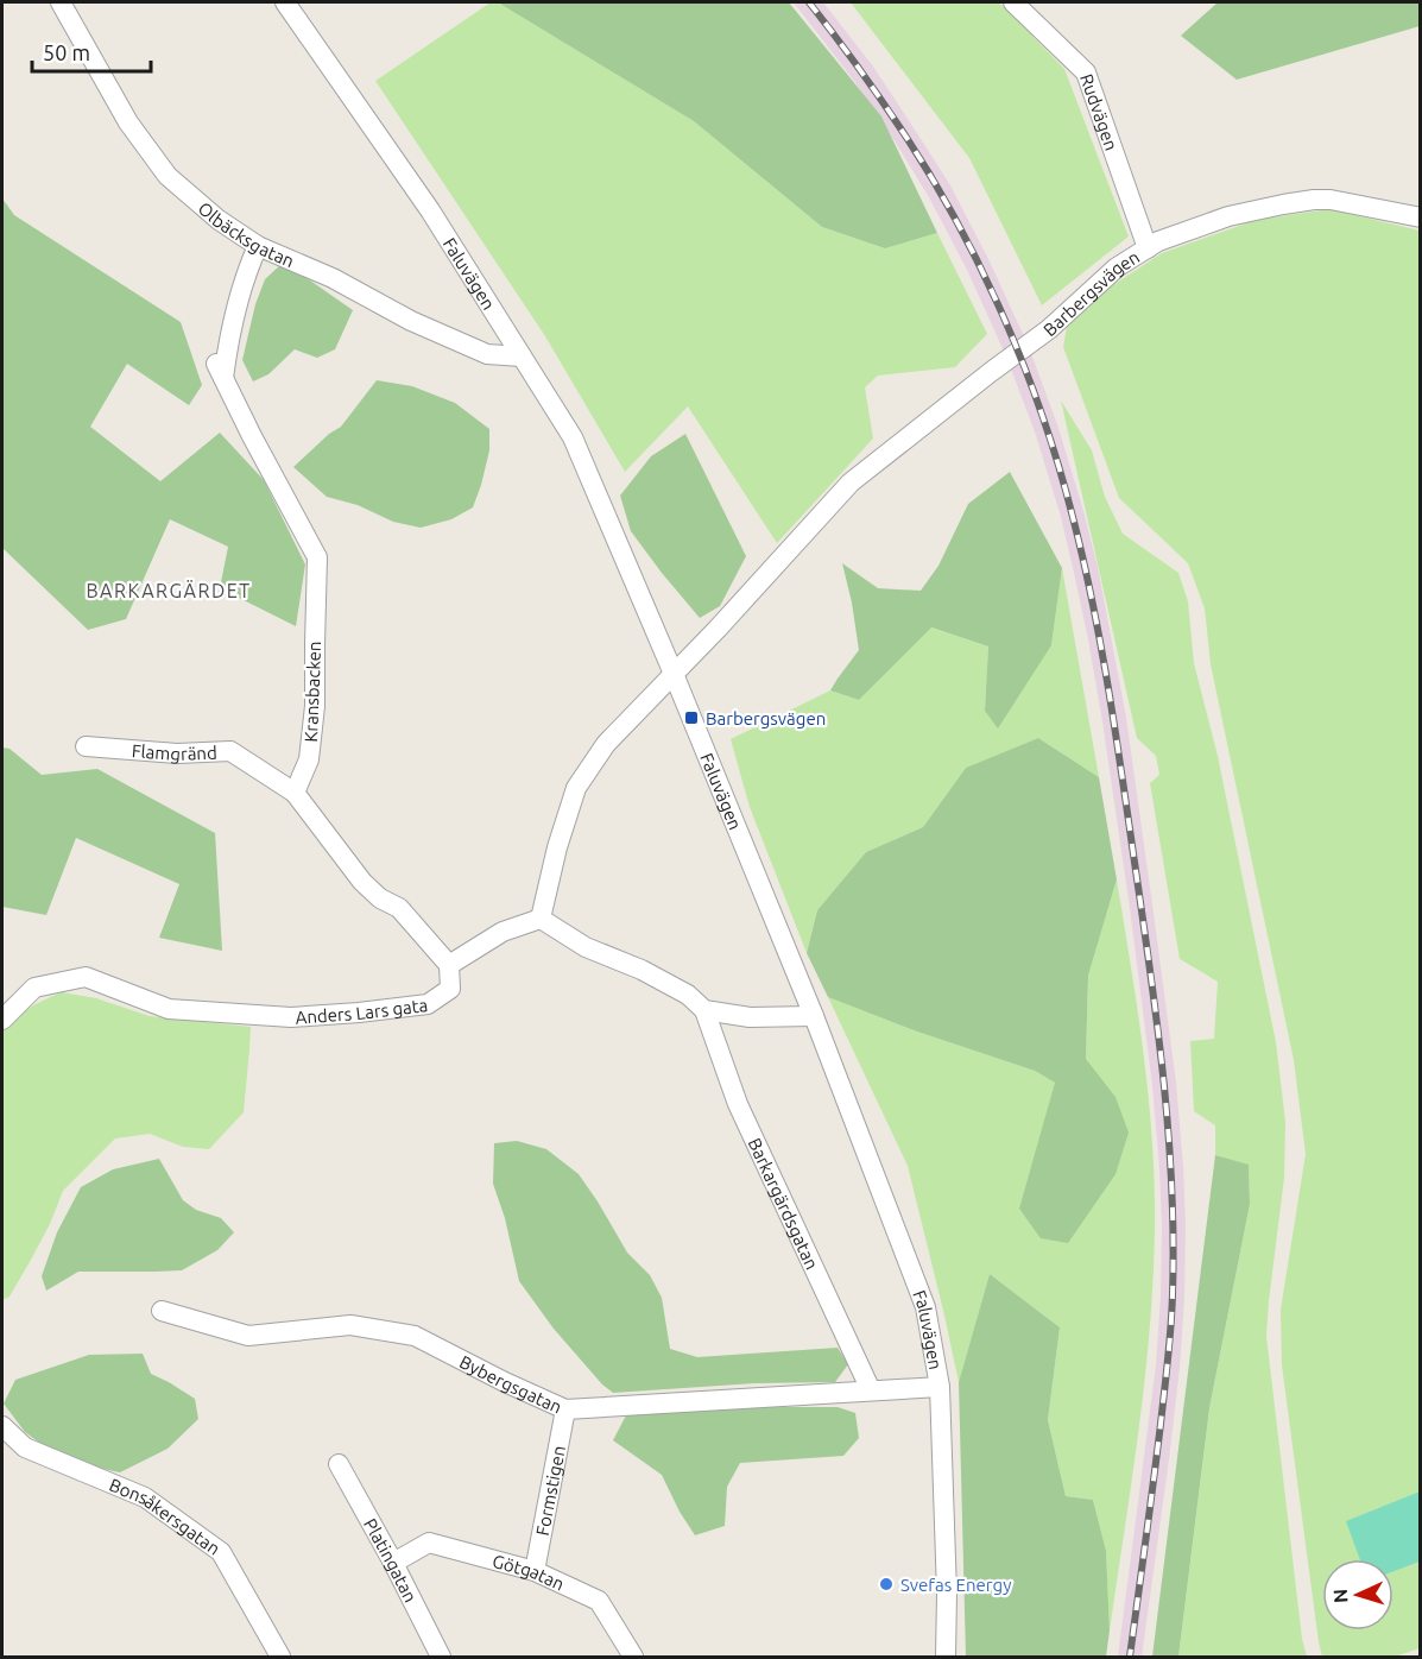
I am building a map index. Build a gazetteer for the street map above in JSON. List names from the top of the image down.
{
  "streets": {
    "street": [
      "Rudvägen",
      "Olbäcksgatan",
      "Faluvägen",
      "Barbergsvägen",
      "Kransbacken",
      "Flamgränd",
      "Anders Lars gata",
      "Barkargärdsgatan",
      "Bybergsgatan",
      "Formstigen",
      "Bonsåkersgatan",
      "Platingatan",
      "Götgatan"
    ]
  },
  "crossings": [
    ["Rudvägen", "Barbergsvägen"],
    ["Olbäcksgatan", "Faluvägen"],
    ["Olbäcksgatan", "Kransbacken"],
    ["Faluvägen", "Barbergsvägen"],
    ["Kransbacken", "Flamgränd"],
    ["Barkargärdsgatan", "Bybergsgatan"],
    ["Bybergsgatan", "Formstigen"],
    ["Formstigen", "Götgatan"],
    ["Platingatan", "Götgatan"]
  ],
  "districts": ["BARKARGÄRDET"],
  "places": {
    "transit": ["Barbergsvägen"],
    "other": ["Svefas Energy"]
  },
  "scale_bar": "50 m",
  "north": "left"
}
